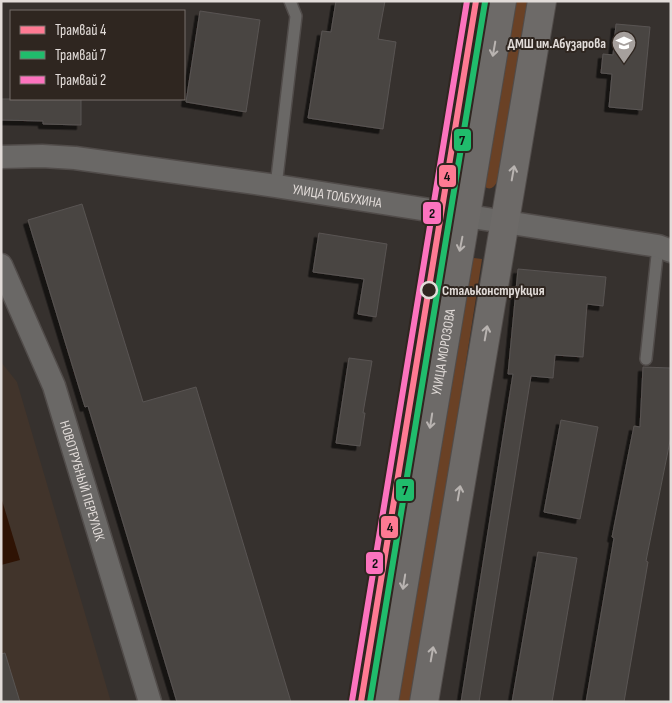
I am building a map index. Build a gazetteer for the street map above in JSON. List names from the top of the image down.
{
  "streets": {
    "main road": ["УЛИЦА МОРОЗОВА"],
    "street": ["УЛИЦА ТОЛБУХИНА", "НОВОТРУБНЫЙ ПЕРЕУЛОК"]
  },
  "crossings": [
    ["УЛИЦА ТОЛБУХИНА", "УЛИЦА МОРОЗОВА"]
  ],
  "places": {
    "school or university": ["ДМШ им.Абузарова"],
    "other": ["Стальконструкция"]
  },
  "lines": ["tram line 4", "tram line 2", "tram line 7"],
  "legend": ["Трамвай 4", "Трамвай 7", "Трамвай 2"]
}
